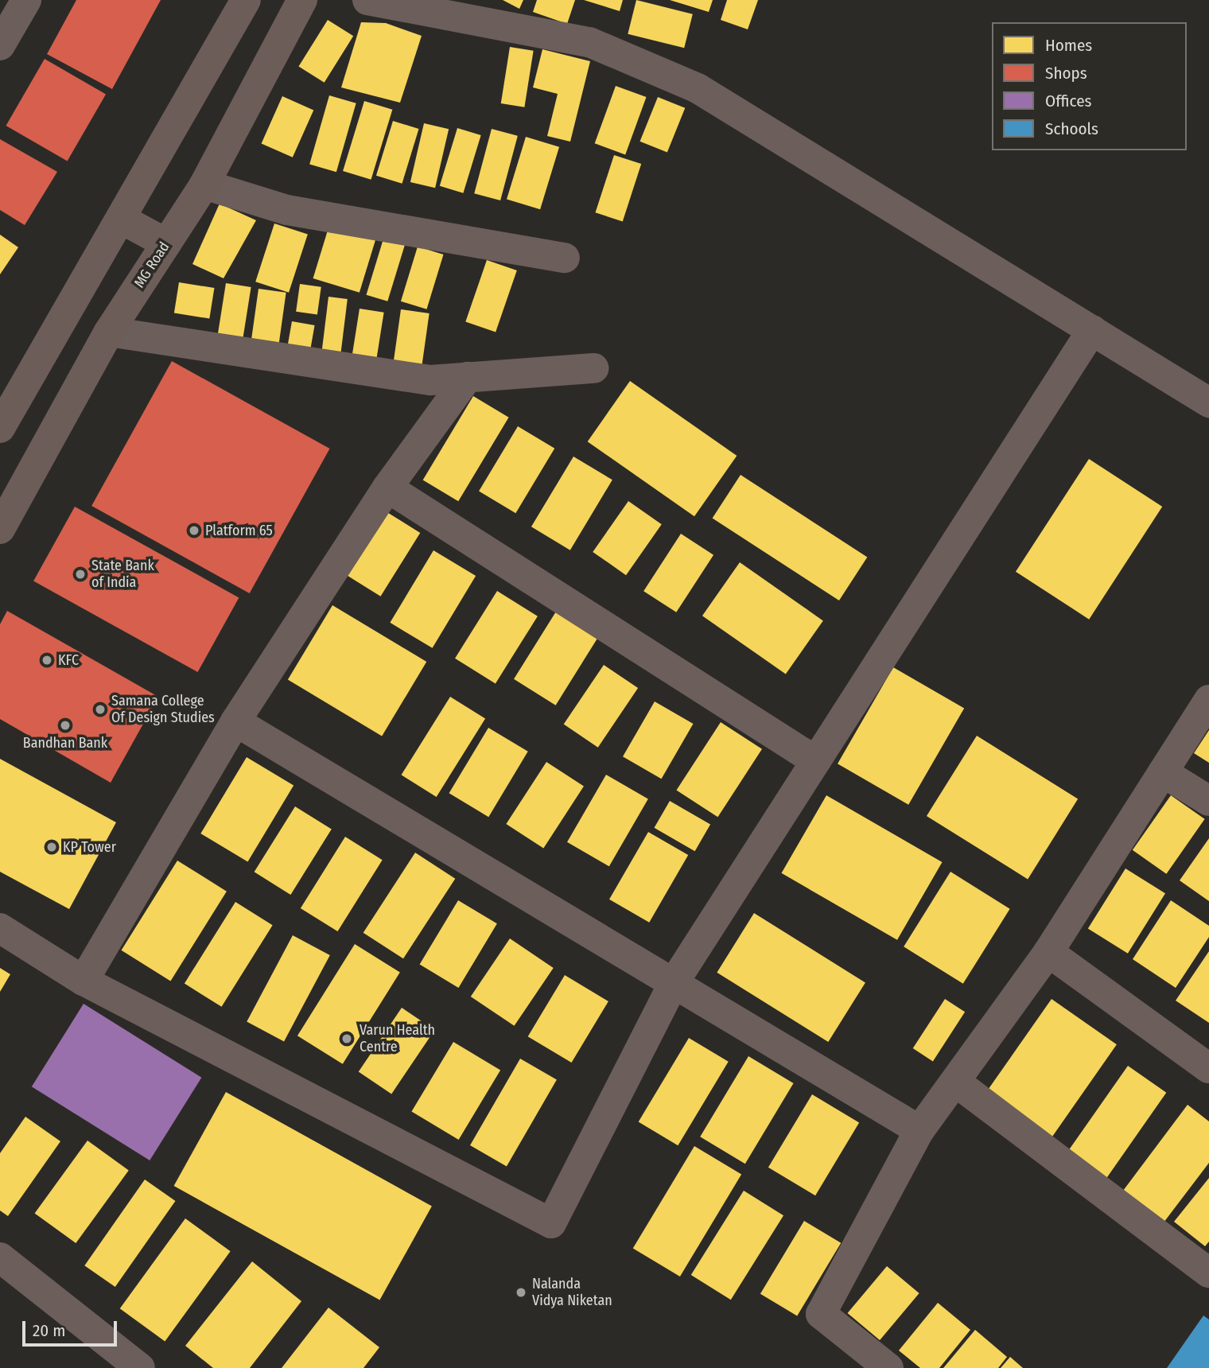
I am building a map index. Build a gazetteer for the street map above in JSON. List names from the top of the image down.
{
  "streets": {
    "main road": ["MG Road"]
  },
  "places": [
    "Platform 65",
    "State Bank of India",
    "KFC",
    "Samana College Of Design Studies",
    "Bandhan Bank",
    "KP Tower",
    "Varun Health Centre",
    "Nalanda Vidya Niketan"
  ],
  "legend": [
    "Homes",
    "Shops",
    "Offices",
    "Schools"
  ],
  "scale_bar": "20 m"
}
